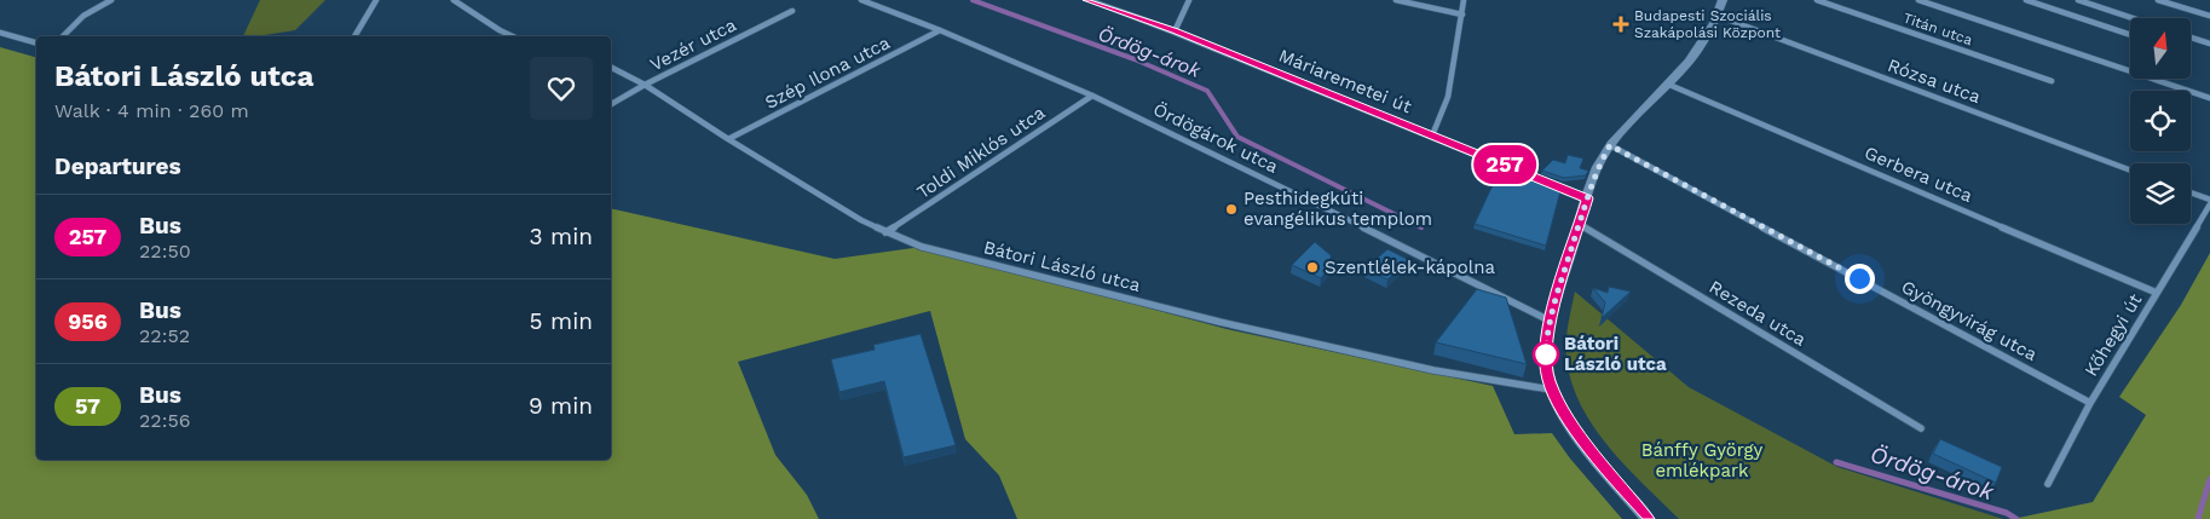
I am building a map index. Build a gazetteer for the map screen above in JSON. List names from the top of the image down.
{
  "streets": {
    "main road": ["Máriaremetei út"],
    "street": [
      "Titán utca",
      "Vezér utca",
      "Szép Ilona utca",
      "Rózsa utca",
      "Ördögárok utca",
      "Toldi Miklós utca",
      "Gerbera utca",
      "Bátori László utca",
      "Rezeda utca",
      "Gyöngyvirág utca",
      "Kőhegyi út"
    ]
  },
  "crossings": [
    ["Vezér utca", "Bátori László utca"],
    ["Szép Ilona utca", "Ördögárok utca"],
    ["Szép Ilona utca", "Bátori László utca"],
    ["Ördögárok utca", "Toldi Miklós utca"],
    ["Toldi Miklós utca", "Bátori László utca"],
    ["Gerbera utca", "Kőhegyi út"],
    ["Gyöngyvirág utca", "Kőhegyi út"]
  ],
  "water": ["Ördög-árok"],
  "parks": ["Bánffy György emlékpark"],
  "places": {
    "health": ["Budapesti Szociális Szakápolási Központ"],
    "other": ["Pesthidegkúti evangélikus templom", "Szentlélek-kápolna", "Bátori László utca"]
  },
  "lines": ["bus line 257"],
  "north": "top",
  "page": {
    "on_map": "257",
    "heading": [
      ["Bátori László utca", "Walk · 4 min · 260 m"],
      "Departures"
    ],
    "list": [
      {
        "mark": "257",
        "name": "Bus",
        "note": "22:50",
        "value": "3 min"
      },
      {
        "mark": "956",
        "name": "Bus",
        "note": "22:52",
        "value": "5 min"
      },
      {
        "mark": "57",
        "name": "Bus",
        "note": "22:56",
        "value": "9 min"
      }
    ]
  }
}
